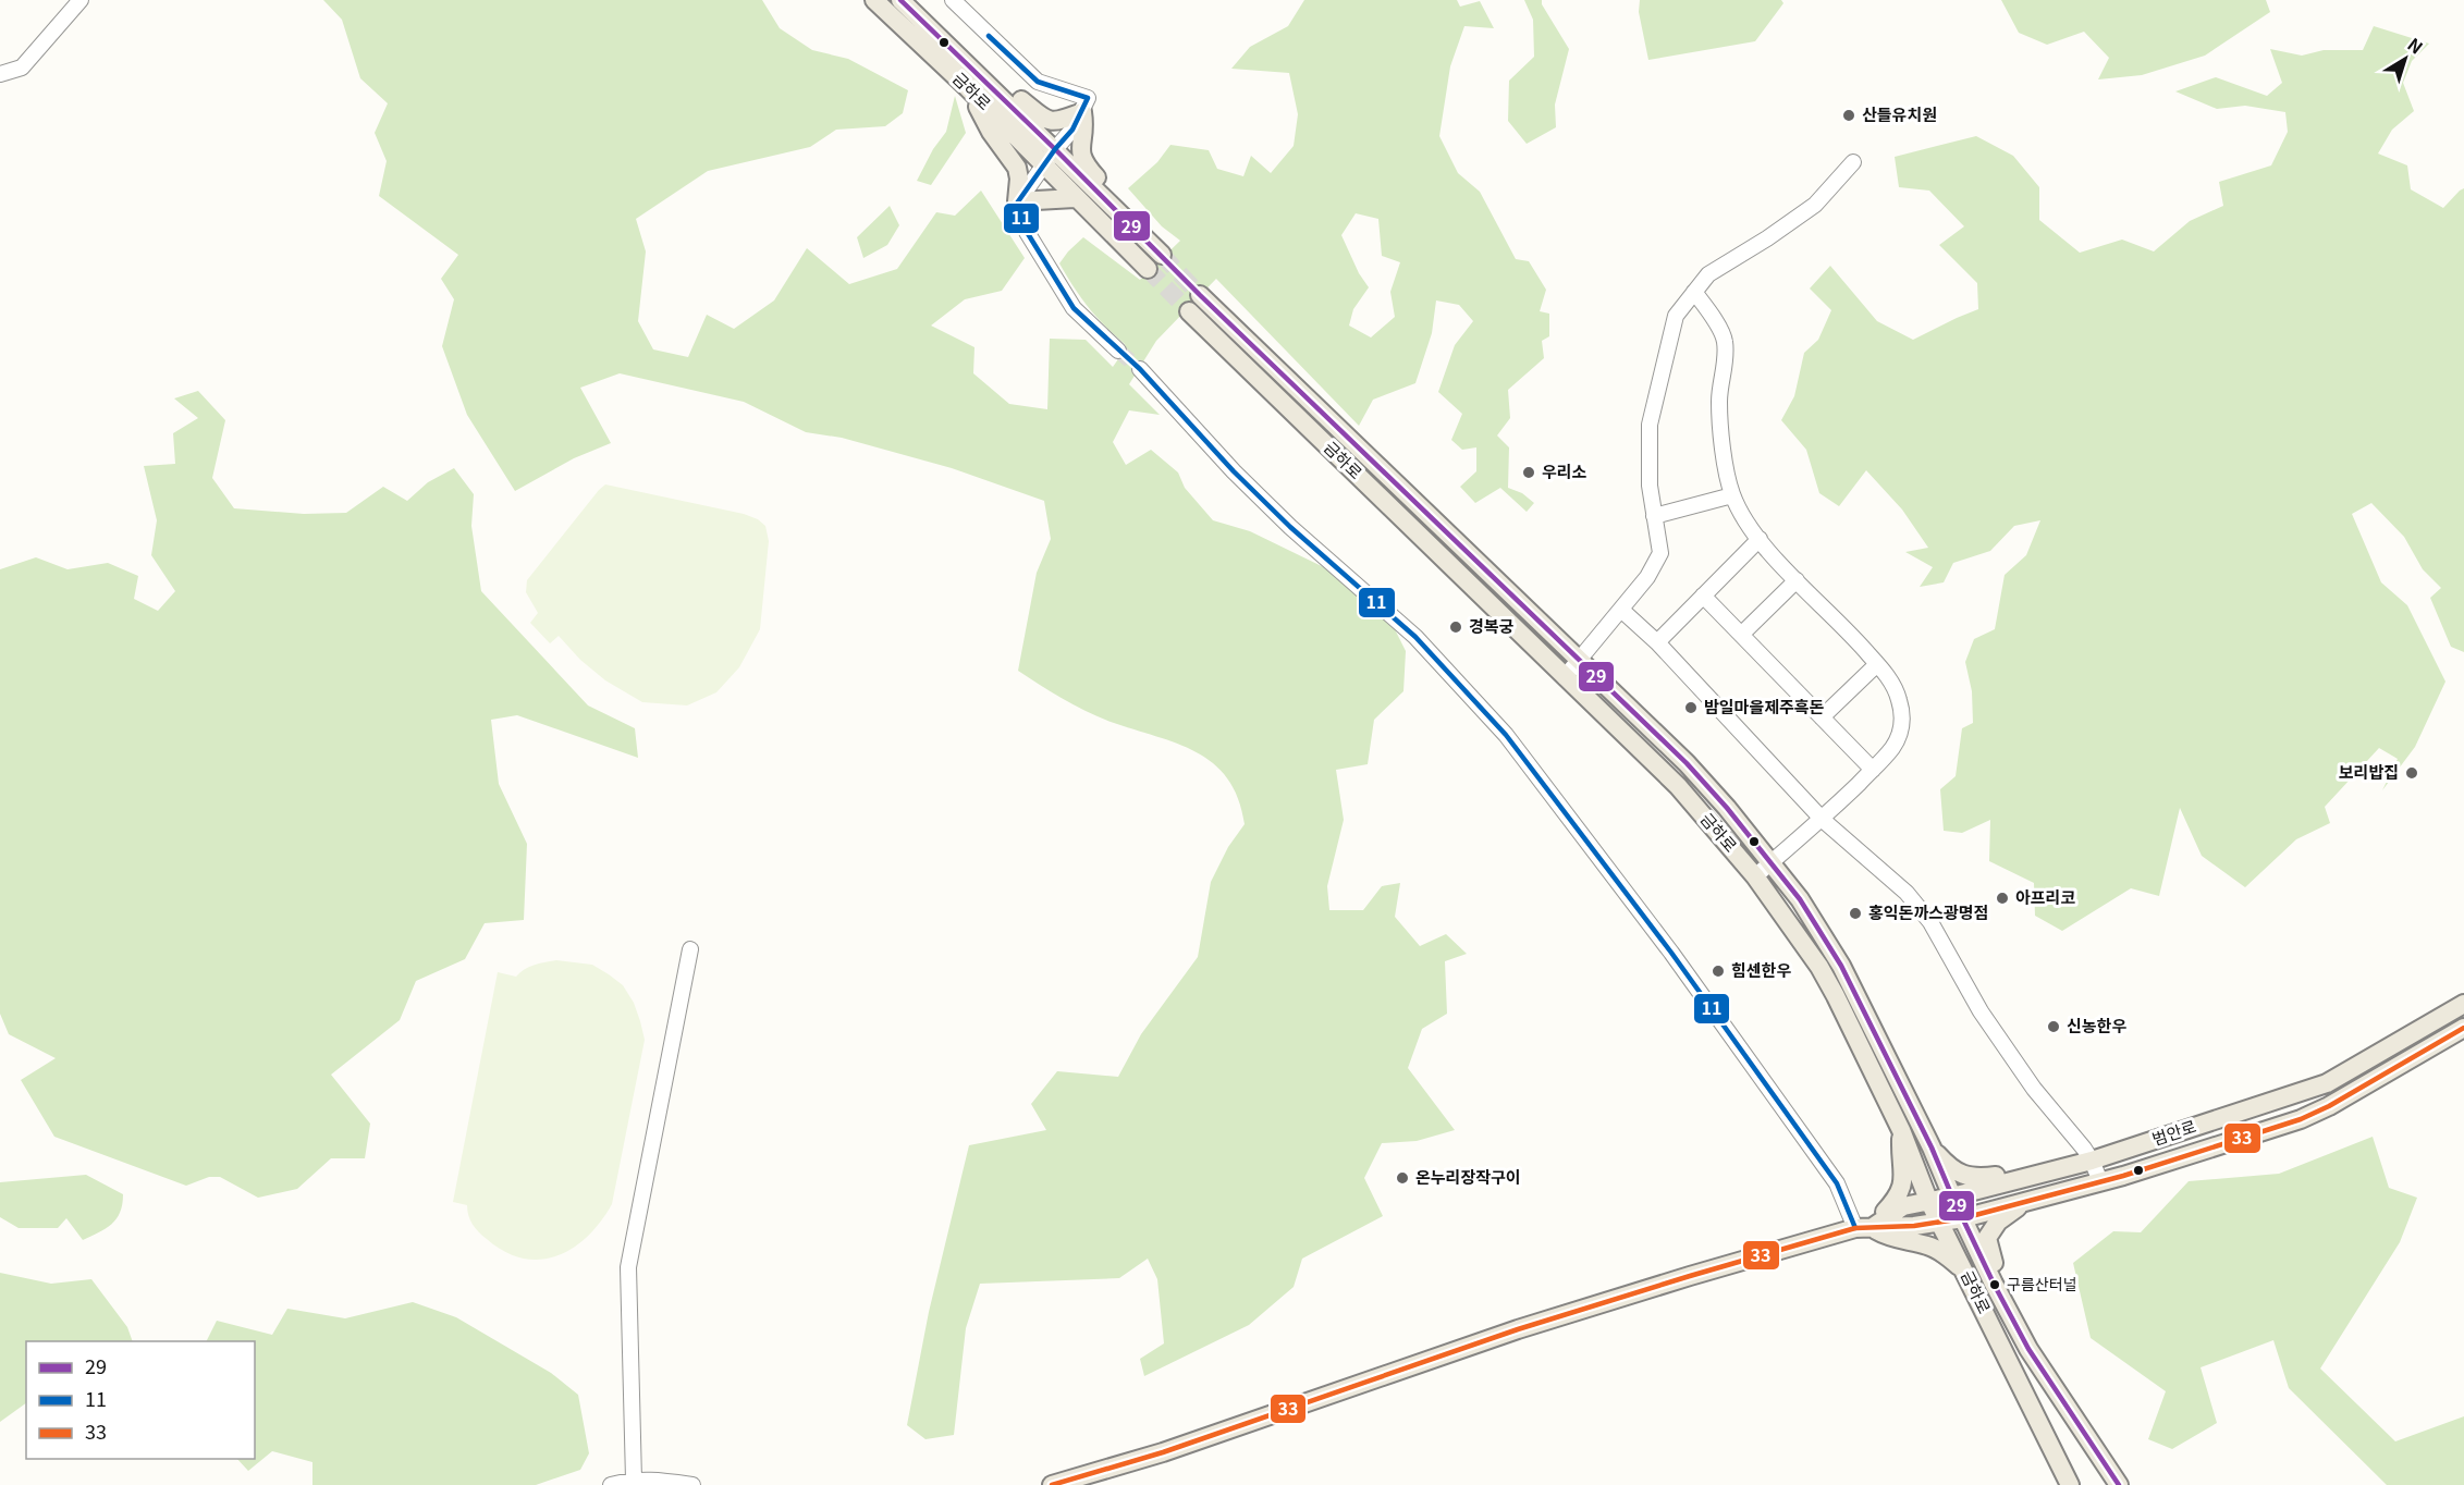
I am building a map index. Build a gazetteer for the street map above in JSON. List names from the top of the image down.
{
  "streets": {
    "main road": ["금하로", "범안로"]
  },
  "crossings": [
    ["금하로", "범안로"]
  ],
  "places": [
    "산들유치원",
    "우리소",
    "경복궁",
    "밤일마을제주흑돈",
    "보리밥집",
    "아프리코",
    "홍익돈까스광명점",
    "힘센한우",
    "신농한우",
    "온누리장작구이",
    "구름산터널"
  ],
  "lines": ["transit line 29", "transit line 11", "transit line 33"],
  "legend": ["29", "11", "33"],
  "north": "top right"
}
